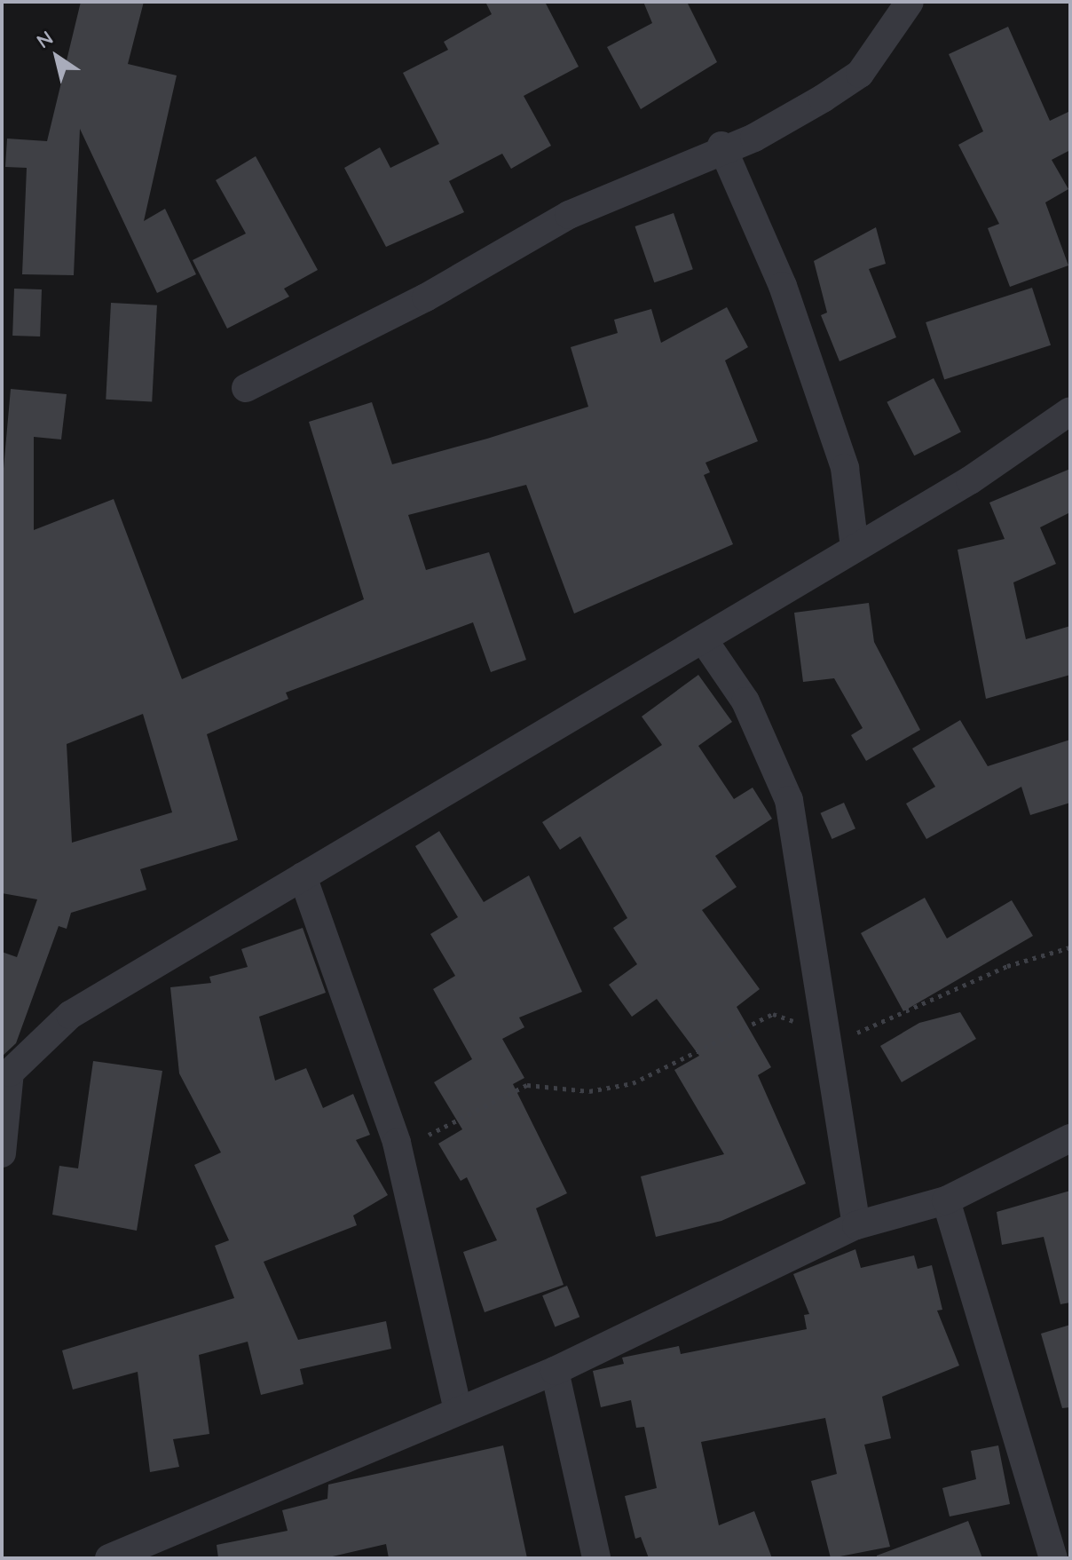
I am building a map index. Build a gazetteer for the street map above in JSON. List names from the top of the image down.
{
  "north": "top left"
}
